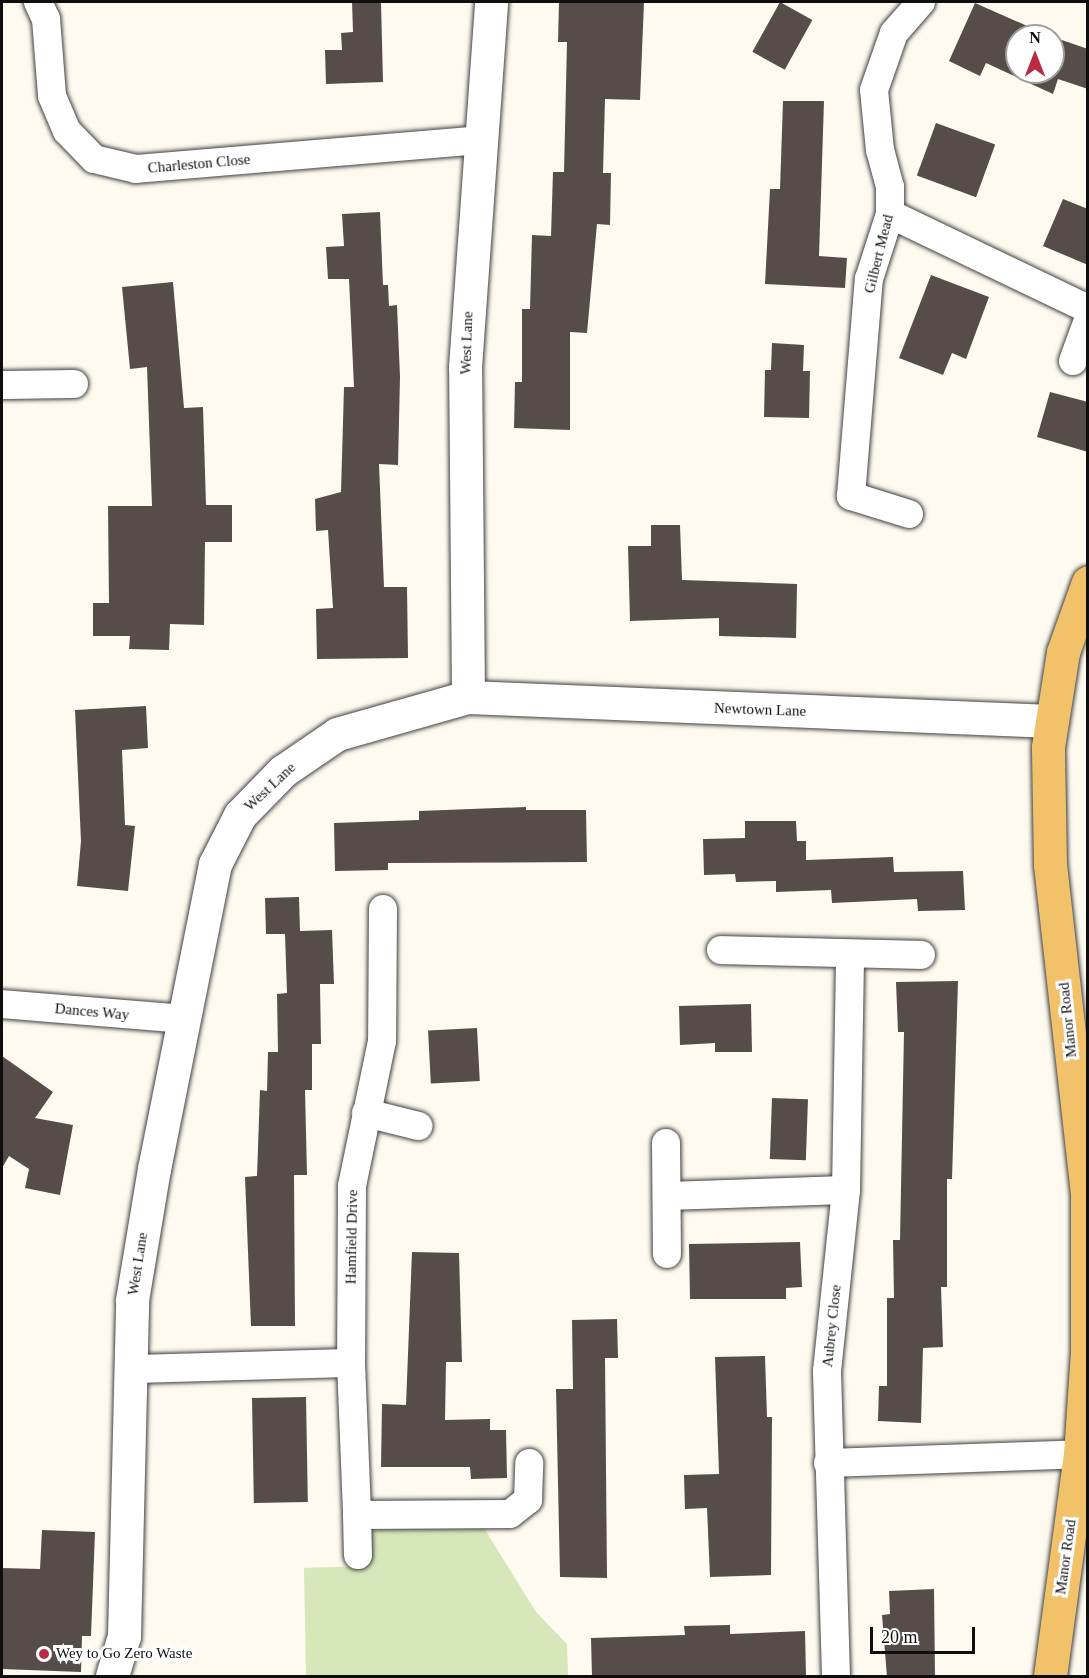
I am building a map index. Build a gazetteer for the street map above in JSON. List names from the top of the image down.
{
  "streets": {
    "main road": ["Manor Road"],
    "street": [
      "Charleston Close",
      "Gilbert Mead",
      "West Lane",
      "Newtown Lane",
      "Dances Way",
      "Hamfield Drive",
      "Aubrey Close"
    ]
  },
  "crossings": [
    ["Charleston Close", "West Lane"],
    ["West Lane", "Newtown Lane"],
    ["West Lane", "Dances Way"],
    ["Newtown Lane", "Manor Road"]
  ],
  "places": ["Wey to Go Zero Waste"],
  "scale_bar": "20 m",
  "north": "top"
}
